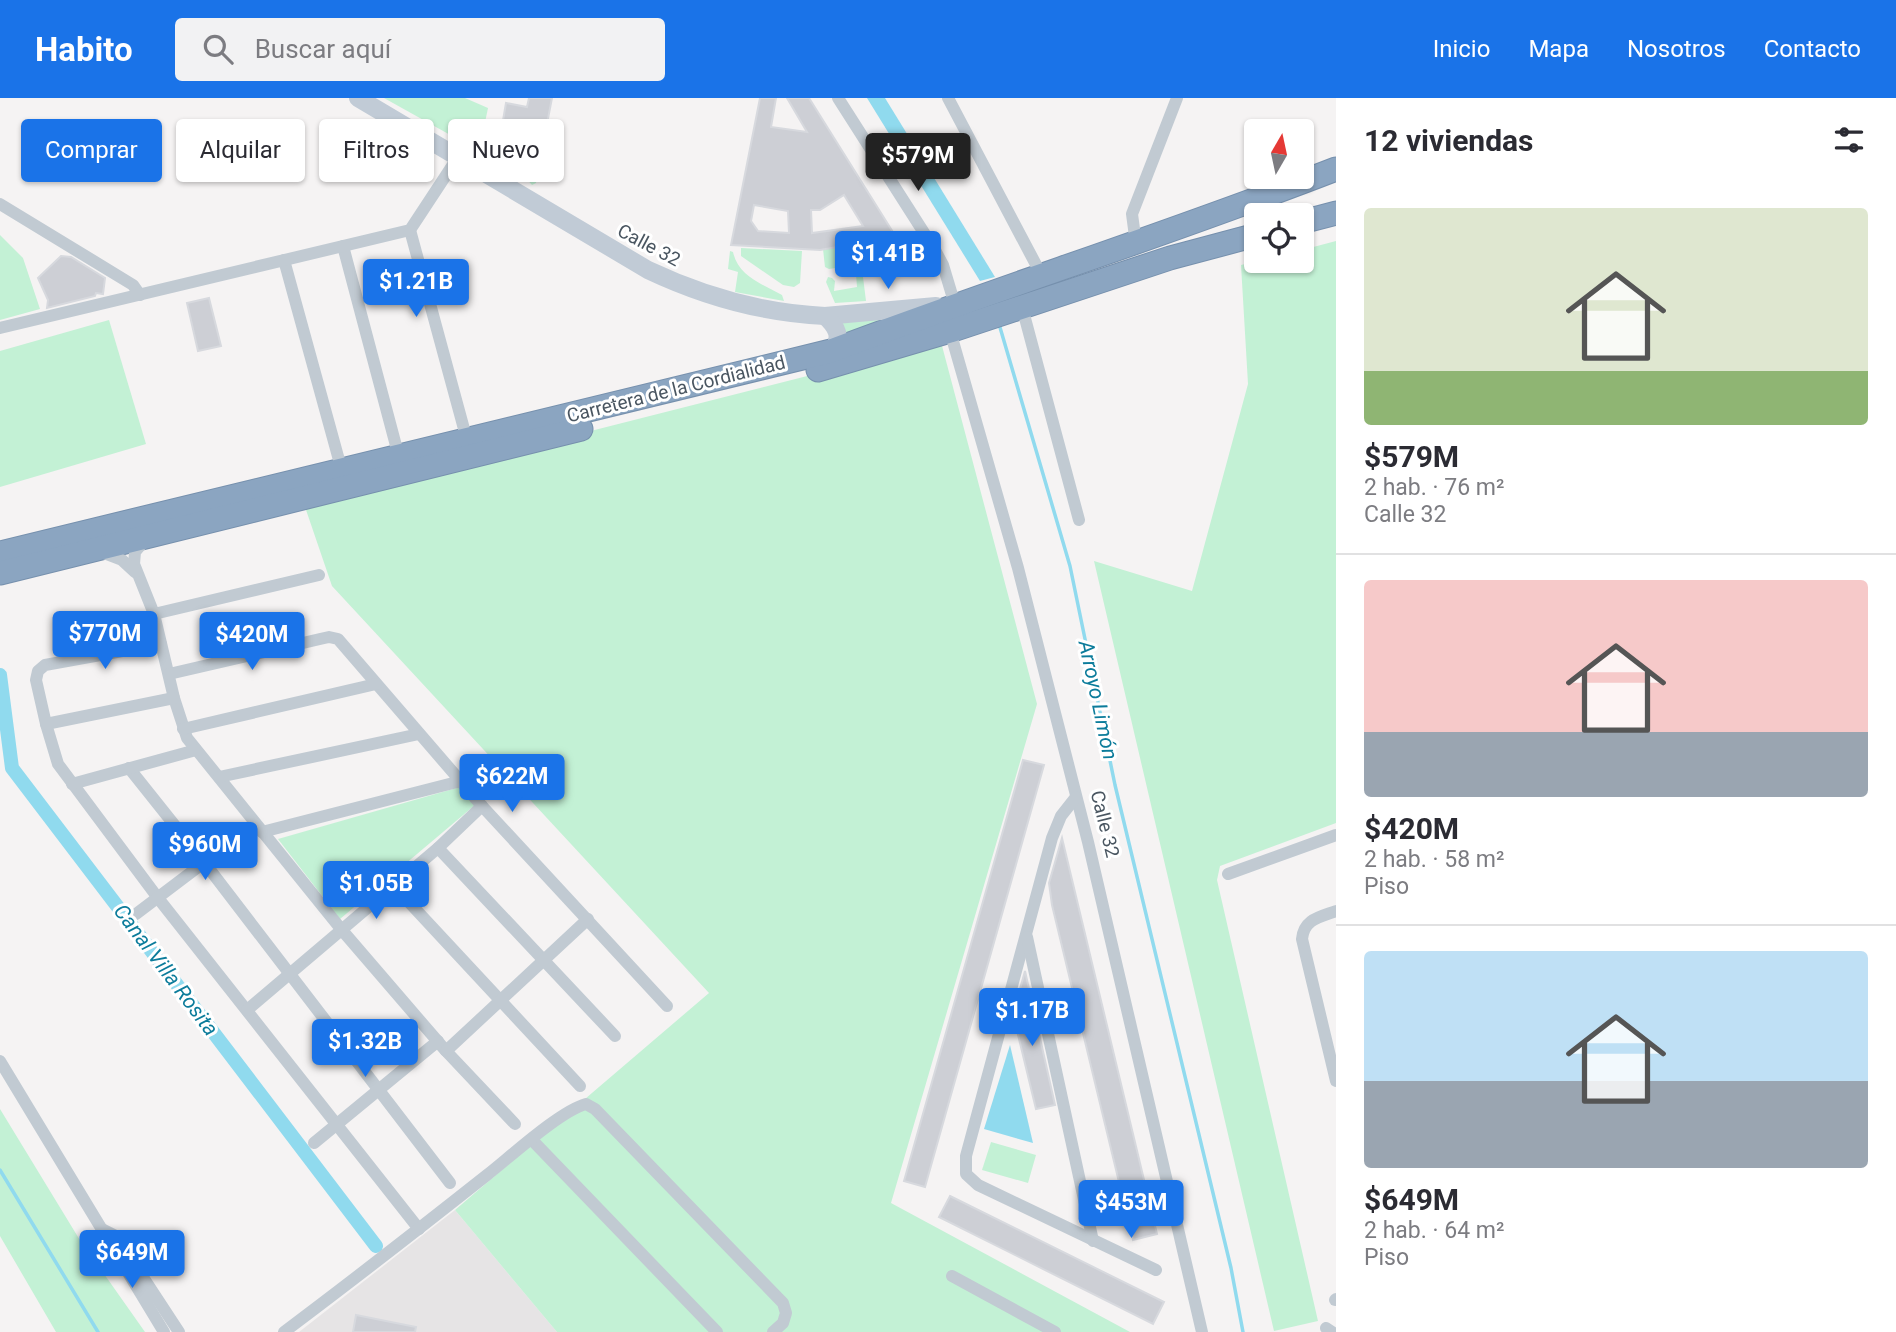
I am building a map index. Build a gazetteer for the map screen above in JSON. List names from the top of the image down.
{
  "streets": {
    "highway": ["Carretera de la Cordialidad"],
    "street": ["Calle 32"]
  },
  "crossings": [
    ["Calle 32", "Carretera de la Cordialidad"]
  ],
  "water": ["Arroyo Limón", "Canal Villa Rosita"],
  "north": "top",
  "page": {
    "header": "Habito",
    "search": "Buscar aquí",
    "nav": [
      "Inicio",
      "Mapa",
      "Nosotros",
      "Contacto"
    ],
    "heading": "12 viviendas",
    "chip": [
      "Comprar",
      "Alquilar",
      "Filtros",
      "Nuevo"
    ],
    "price": [
      "$579M",
      "$1.41B",
      "$1.21B",
      "$770M",
      "$420M",
      "$622M",
      "$960M",
      "$1.05B",
      "$1.17B",
      "$1.32B",
      "$453M",
      "$649M"
    ],
    "list": [
      {
        "name": "$579M",
        "note": "2 hab. · 76 m² · Calle 32"
      },
      {
        "name": "$420M",
        "note": "2 hab. · 58 m² · Piso"
      },
      {
        "name": "$649M",
        "note": "2 hab. · 64 m² · Piso"
      }
    ]
  }
}
